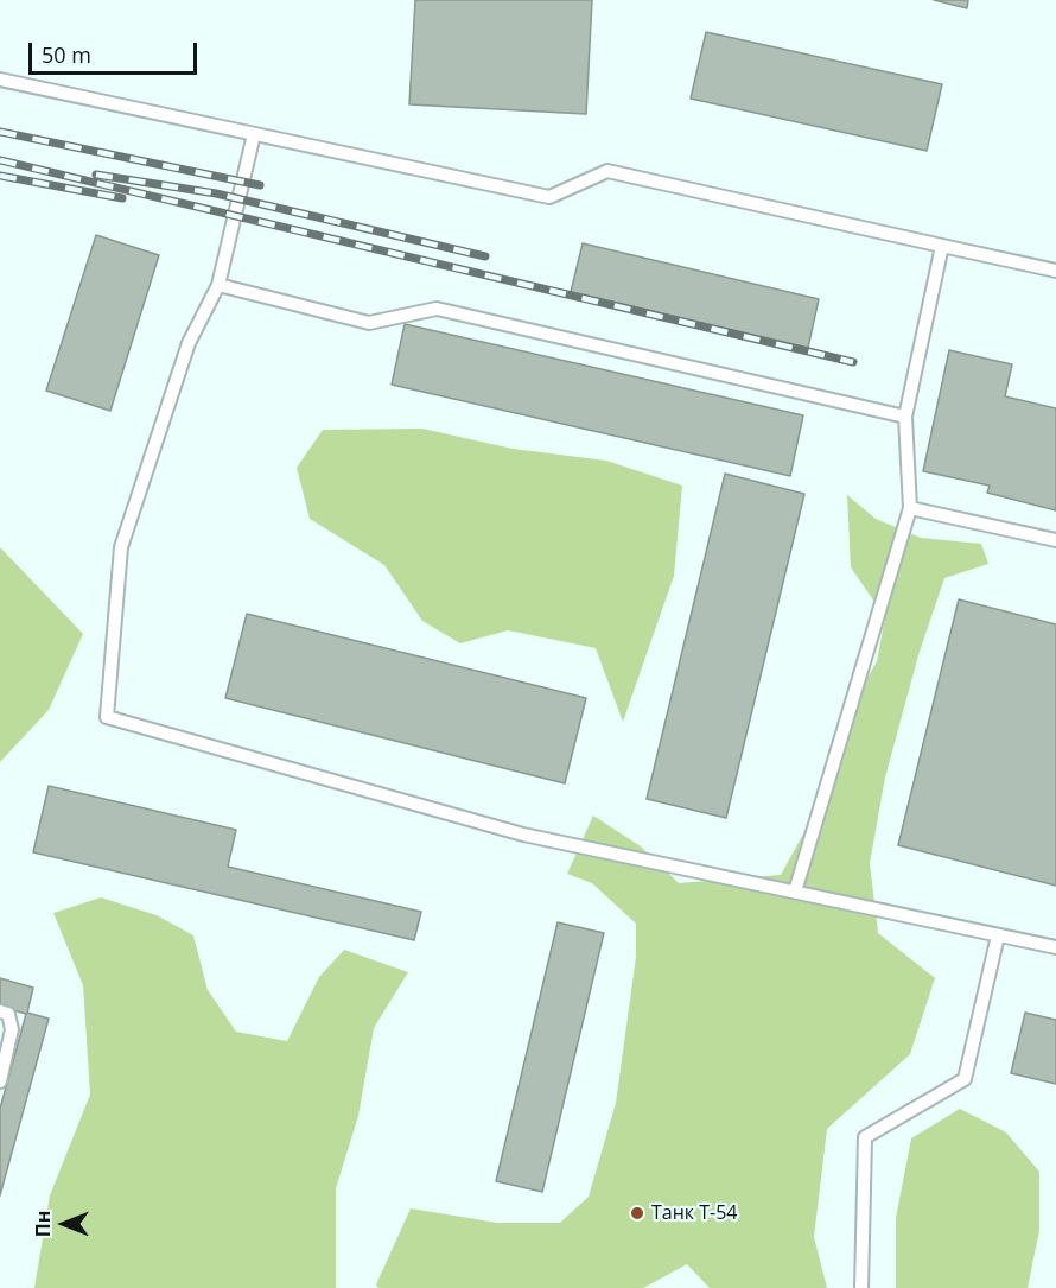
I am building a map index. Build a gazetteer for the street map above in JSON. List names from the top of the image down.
{
  "places": ["Танк Т-54"],
  "scale_bar": "50 m",
  "north": "left"
}
